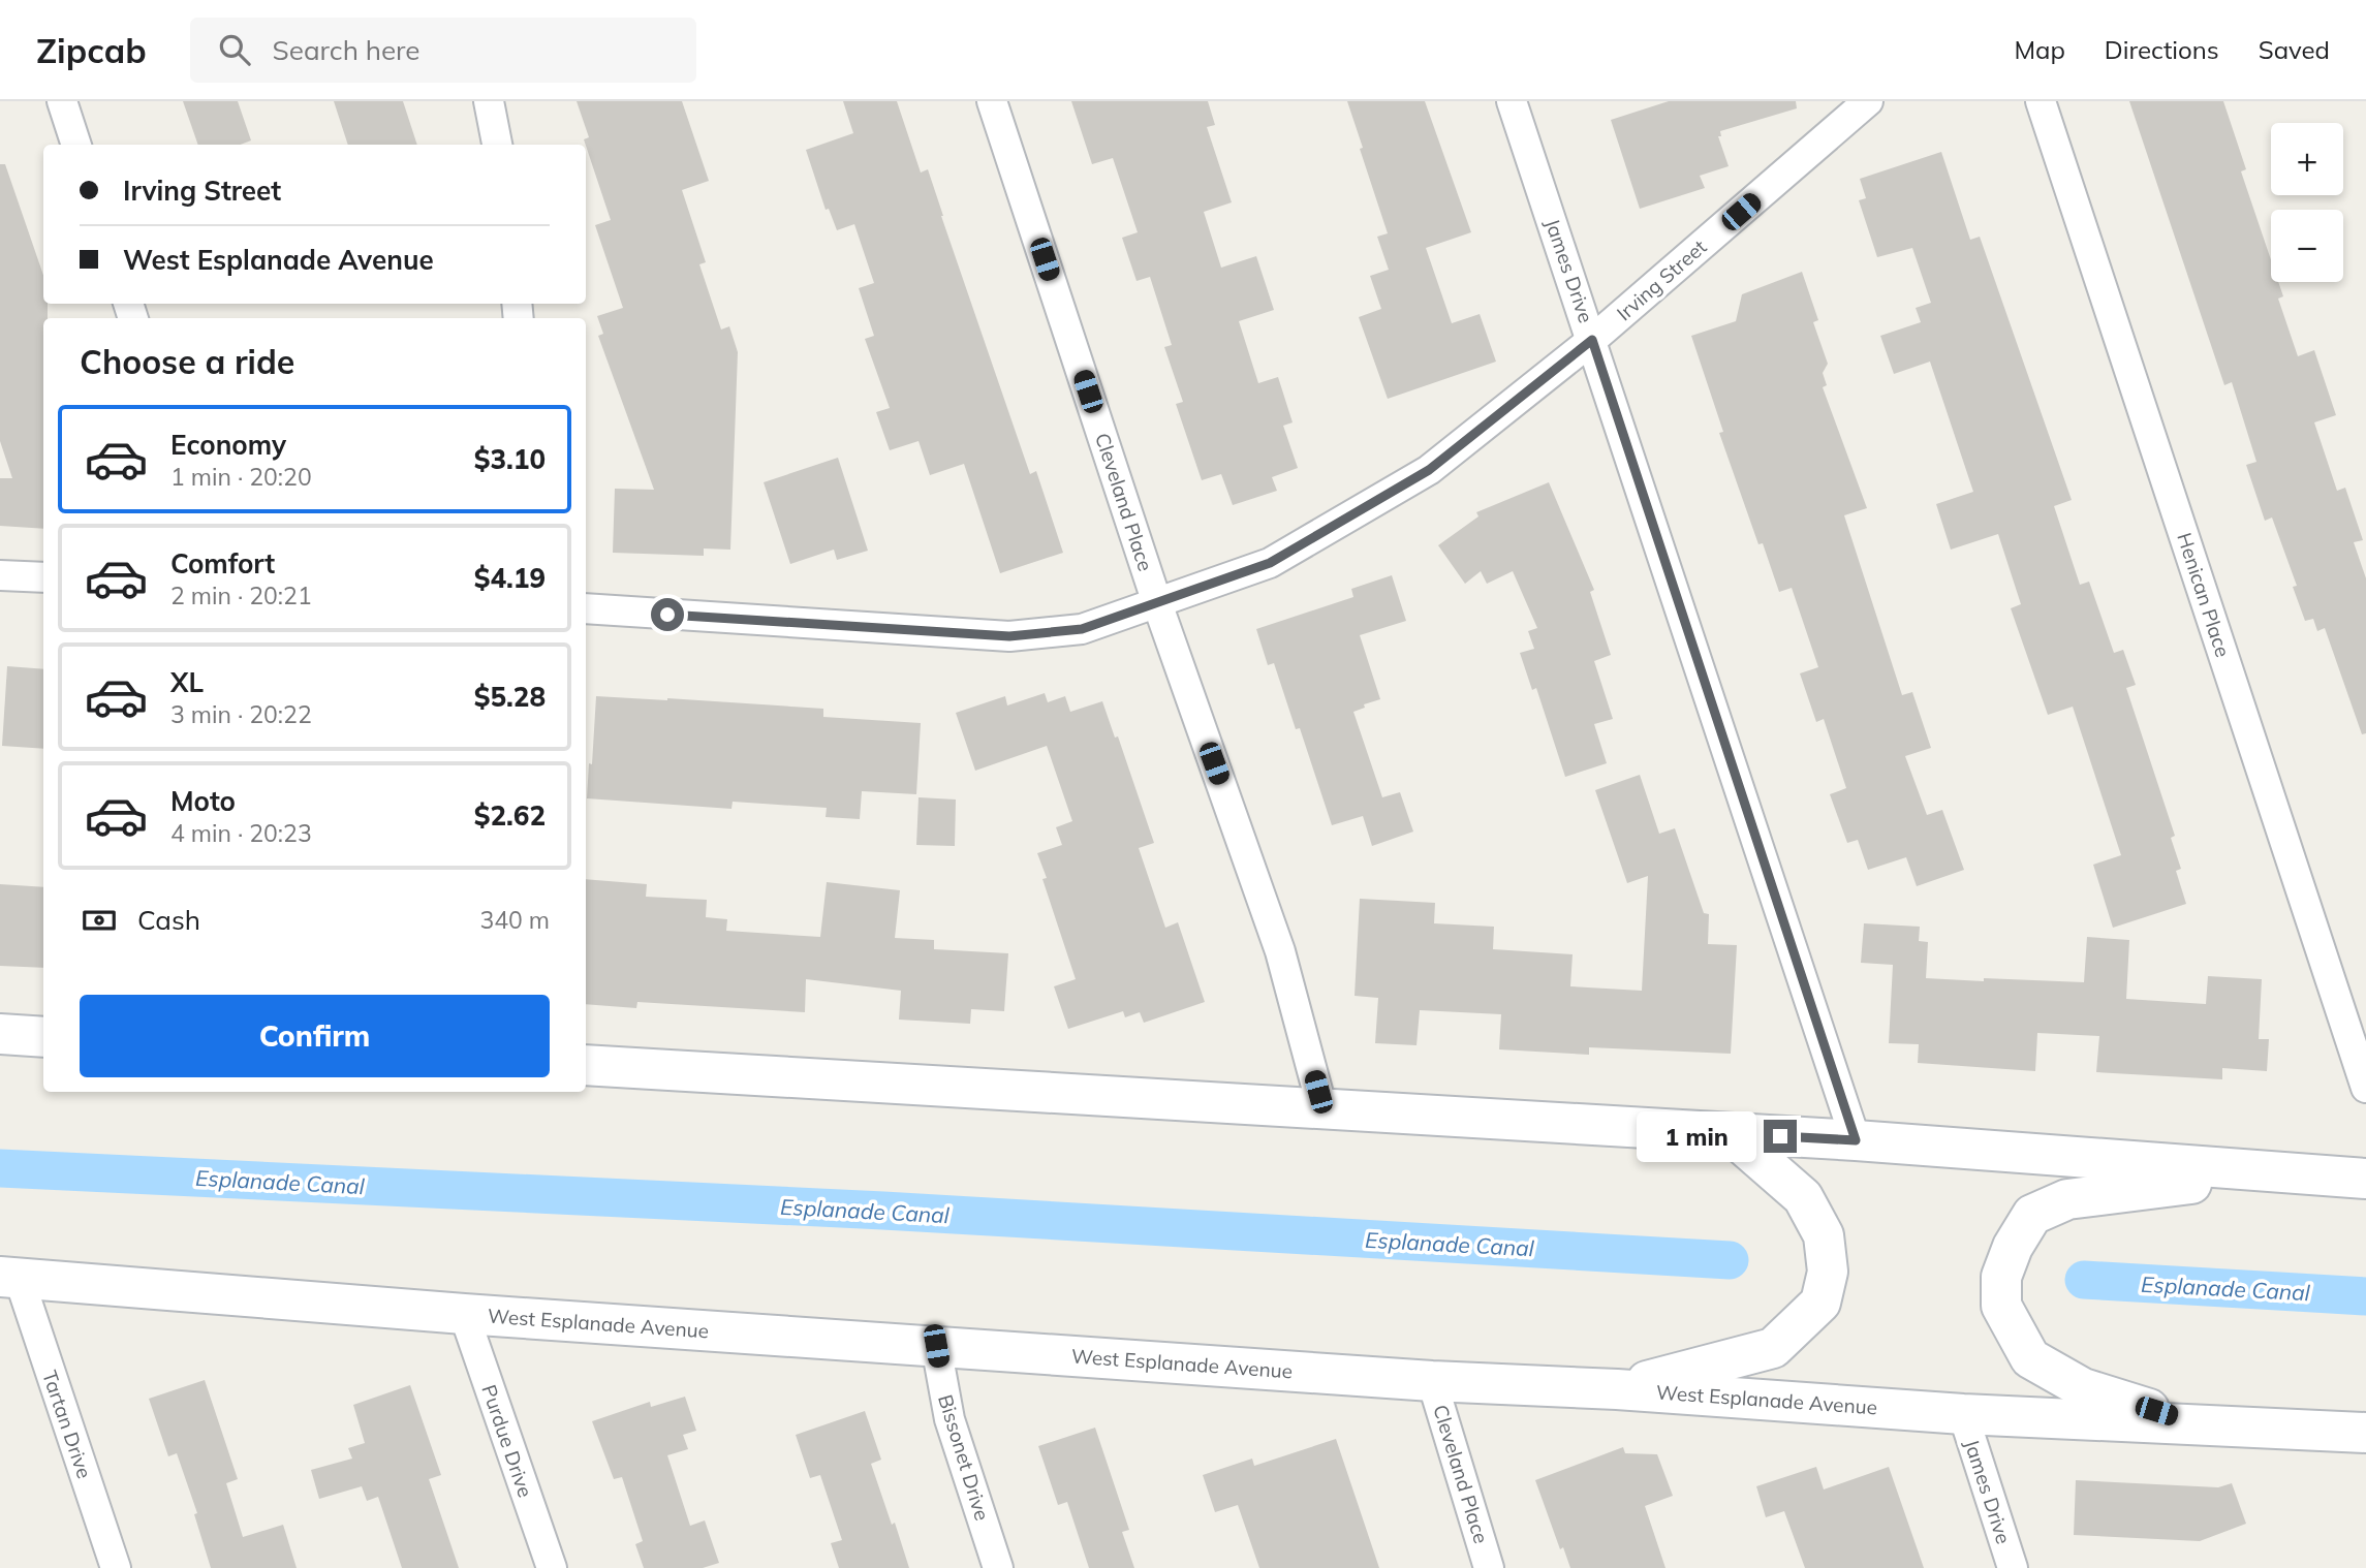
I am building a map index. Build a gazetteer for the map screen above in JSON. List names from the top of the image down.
{
  "streets": {
    "main road": ["West Esplanade Avenue"],
    "street": [
      "James Drive",
      "Irving Street",
      "Cleveland Place",
      "Henican Place",
      "Tartan Drive",
      "Purdue Drive",
      "Bissonet Drive"
    ]
  },
  "crossings": [
    ["James Drive", "Irving Street"],
    ["James Drive", "West Esplanade Avenue"],
    ["Irving Street", "Cleveland Place"],
    ["Cleveland Place", "West Esplanade Avenue"],
    ["West Esplanade Avenue", "Tartan Drive"],
    ["West Esplanade Avenue", "Purdue Drive"],
    ["West Esplanade Avenue", "Bissonet Drive"]
  ],
  "water": ["Esplanade Canal"],
  "page": {
    "header": "Zipcab",
    "search": "Search here",
    "nav": ["Map", "Directions", "Saved"],
    "map_buttons": ["+", "−"],
    "banner": ["Irving Street", "West Esplanade Avenue"],
    "heading": "Choose a ride",
    "list": [
      {
        "name": "Economy",
        "note": "1 min · 20:20",
        "value": "$3.10"
      },
      {
        "name": "Comfort",
        "note": "2 min · 20:21",
        "value": "$4.19"
      },
      {
        "name": "XL",
        "note": "3 min · 20:22",
        "value": "$5.28"
      },
      {
        "name": "Moto",
        "note": "4 min · 20:23",
        "value": "$2.62"
      }
    ],
    "pay": ["Cash", "340 m"],
    "buttons": "Confirm",
    "bubble": "1 min"
  }
}
